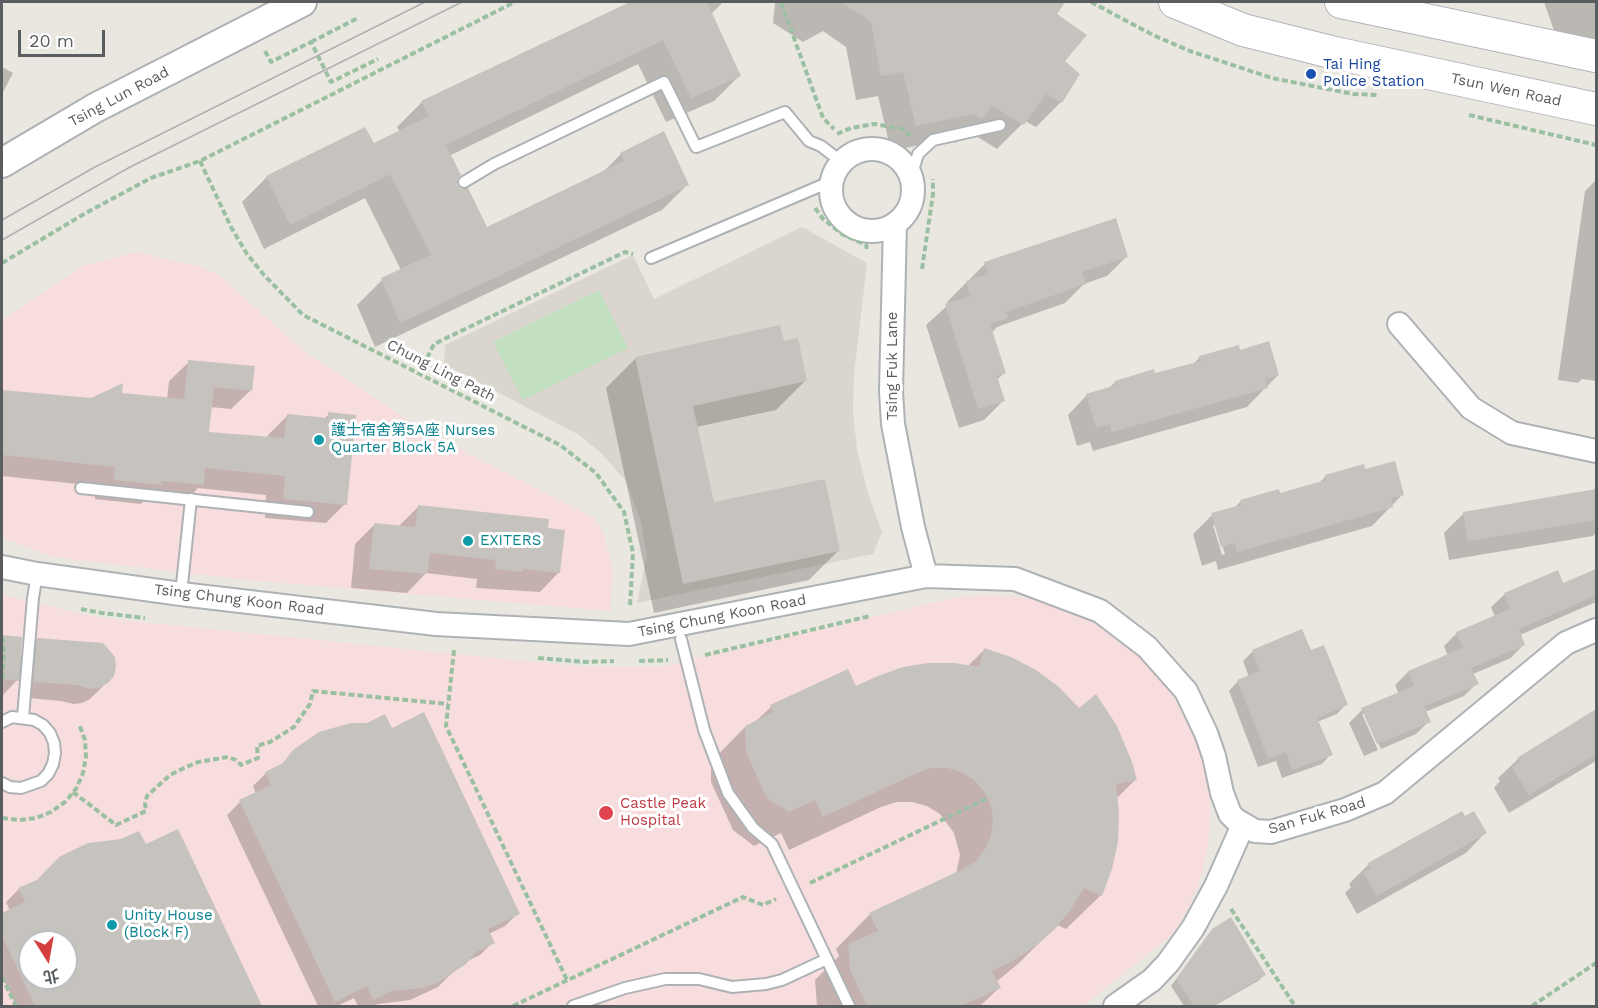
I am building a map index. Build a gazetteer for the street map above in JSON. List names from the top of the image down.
{
  "streets": {
    "main road": ["Tsun Wen Road"],
    "street": [
      "Tsing Lun Road",
      "Tsing Fuk Lane",
      "Tsing Chung Koon Road",
      "San Fuk Road"
    ],
    "path": ["Chung Ling Path"]
  },
  "crossings": [
    ["Tsing Fuk Lane", "Tsing Chung Koon Road"],
    ["Tsing Chung Koon Road", "San Fuk Road"]
  ],
  "places": [
    "Tai Hing Police Station",
    "護士宿舍第5A座 Nurses Quarter Block 5A",
    "EXITERS",
    "Castle Peak Hospital",
    "Unity House (Block F)"
  ],
  "scale_bar": "20 m",
  "north": "bottom"
}
